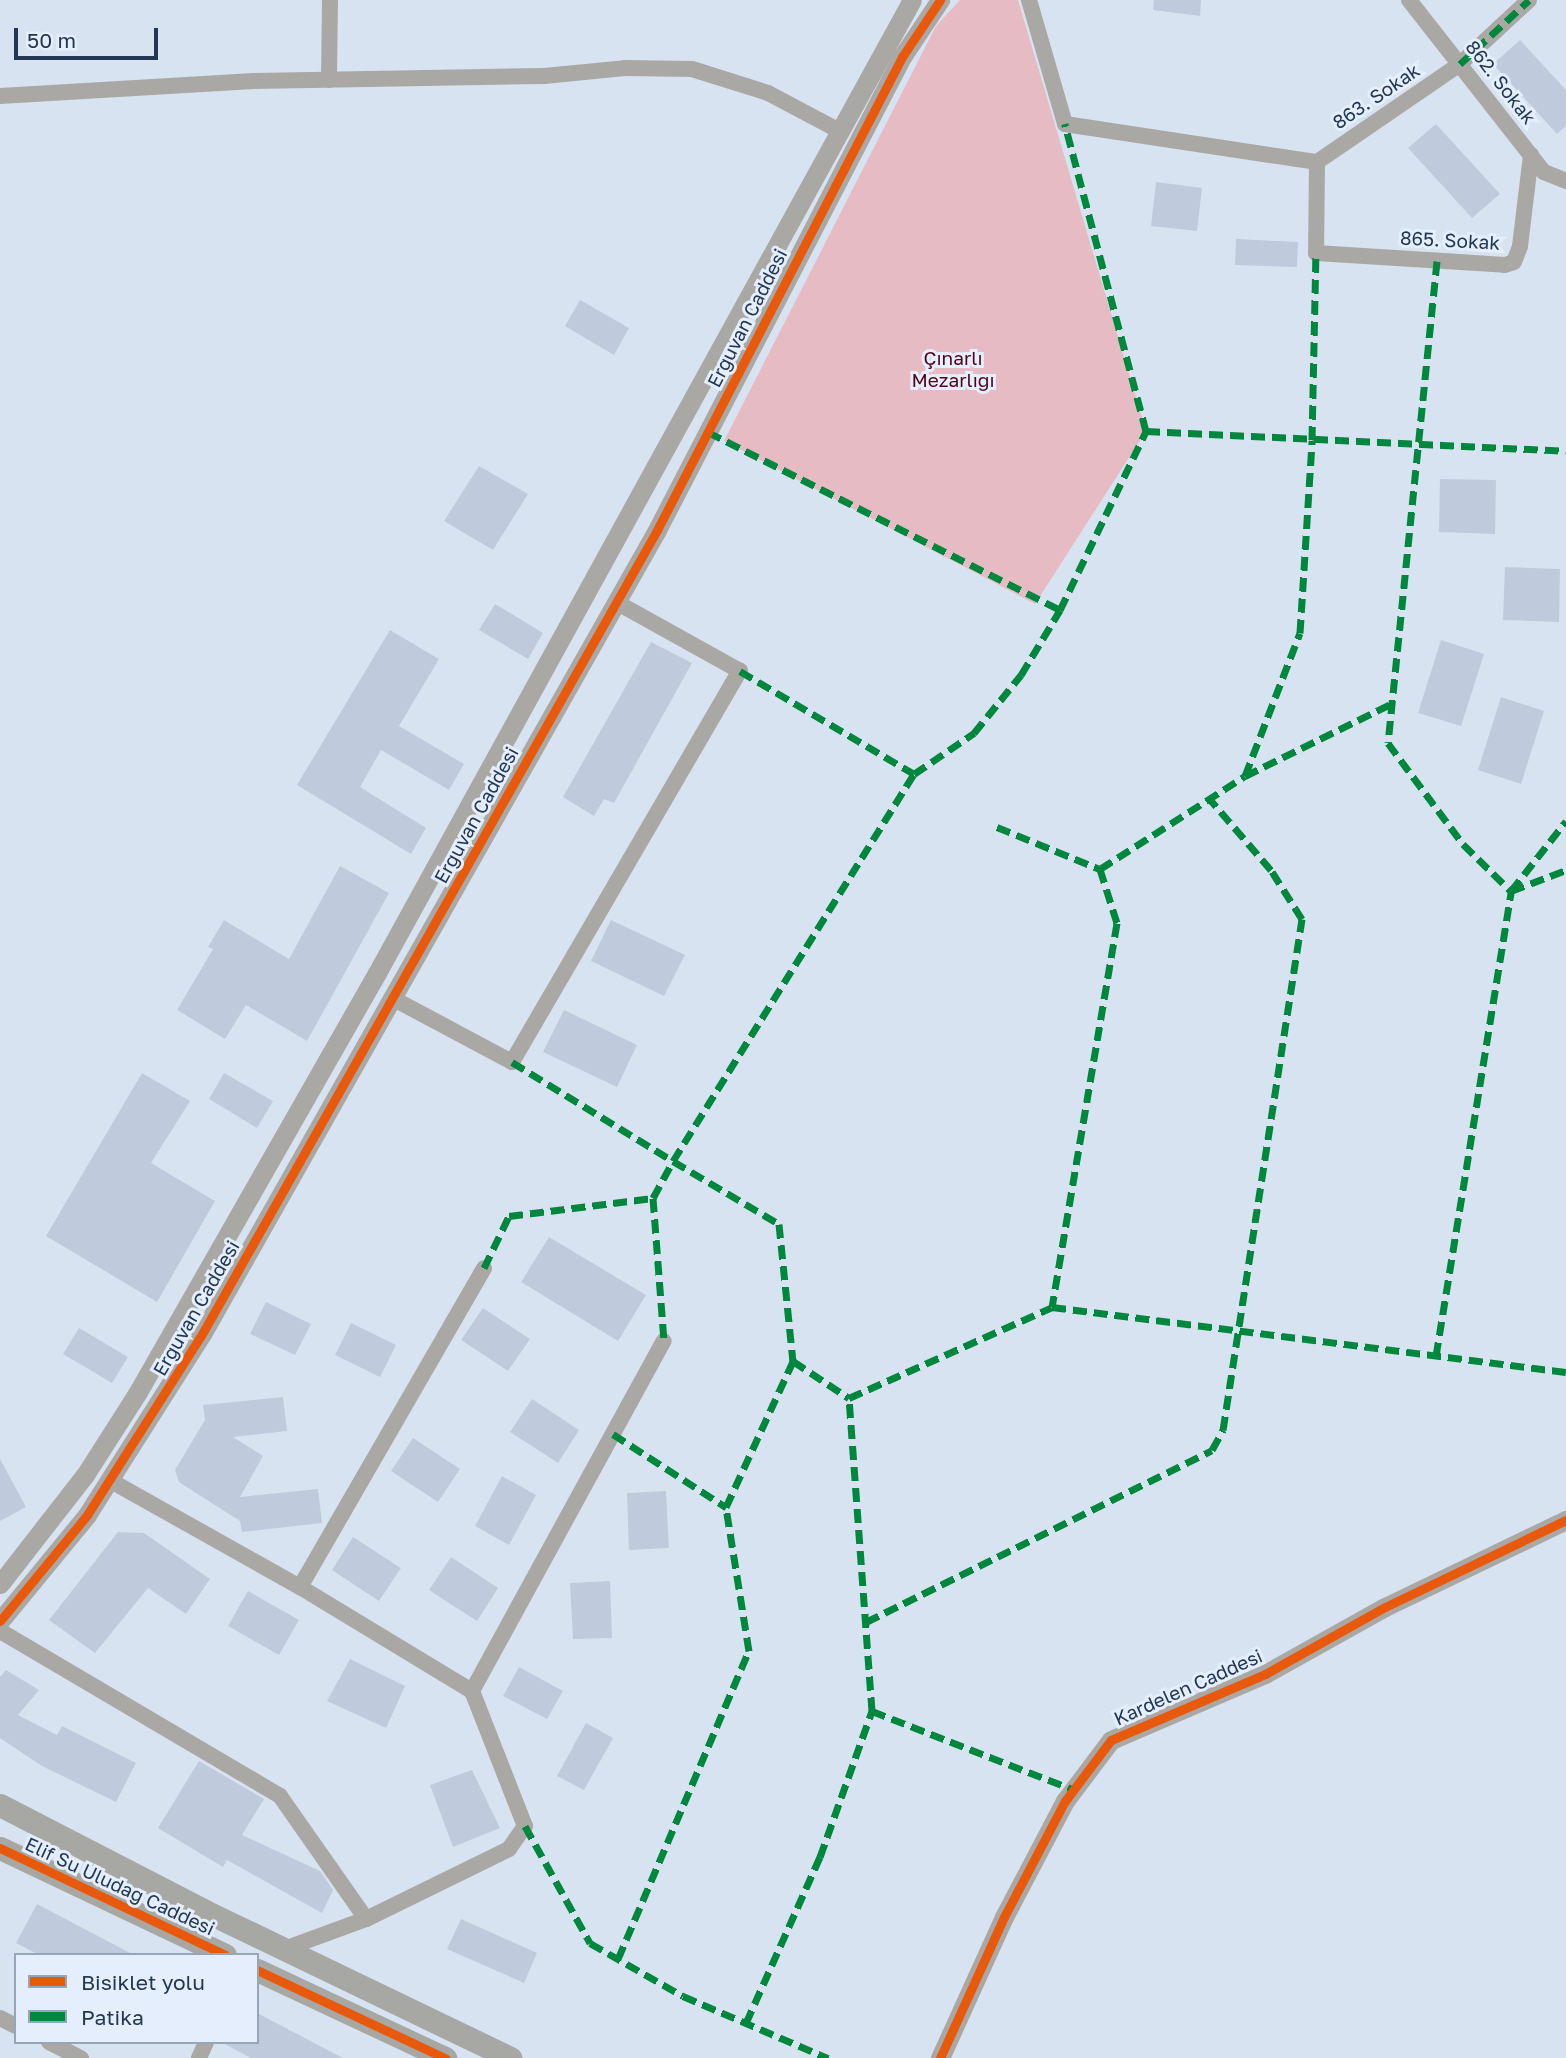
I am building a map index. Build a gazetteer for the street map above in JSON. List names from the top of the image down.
{
  "streets": {
    "main road": ["Elif Su Uludağ Caddesi"],
    "street": [
      "862. Sokak",
      "863. Sokak",
      "865. Sokak",
      "Erguvan Caddesi",
      "Kardelen Caddesi"
    ]
  },
  "crossings": [
    ["862. Sokak", "863. Sokak"],
    ["862. Sokak", "865. Sokak"],
    ["863. Sokak", "865. Sokak"]
  ],
  "parks": ["Çınarlı Mezarlığı"],
  "legend": ["Bisiklet yolu", "Patika"],
  "scale_bar": "50 m"
}
